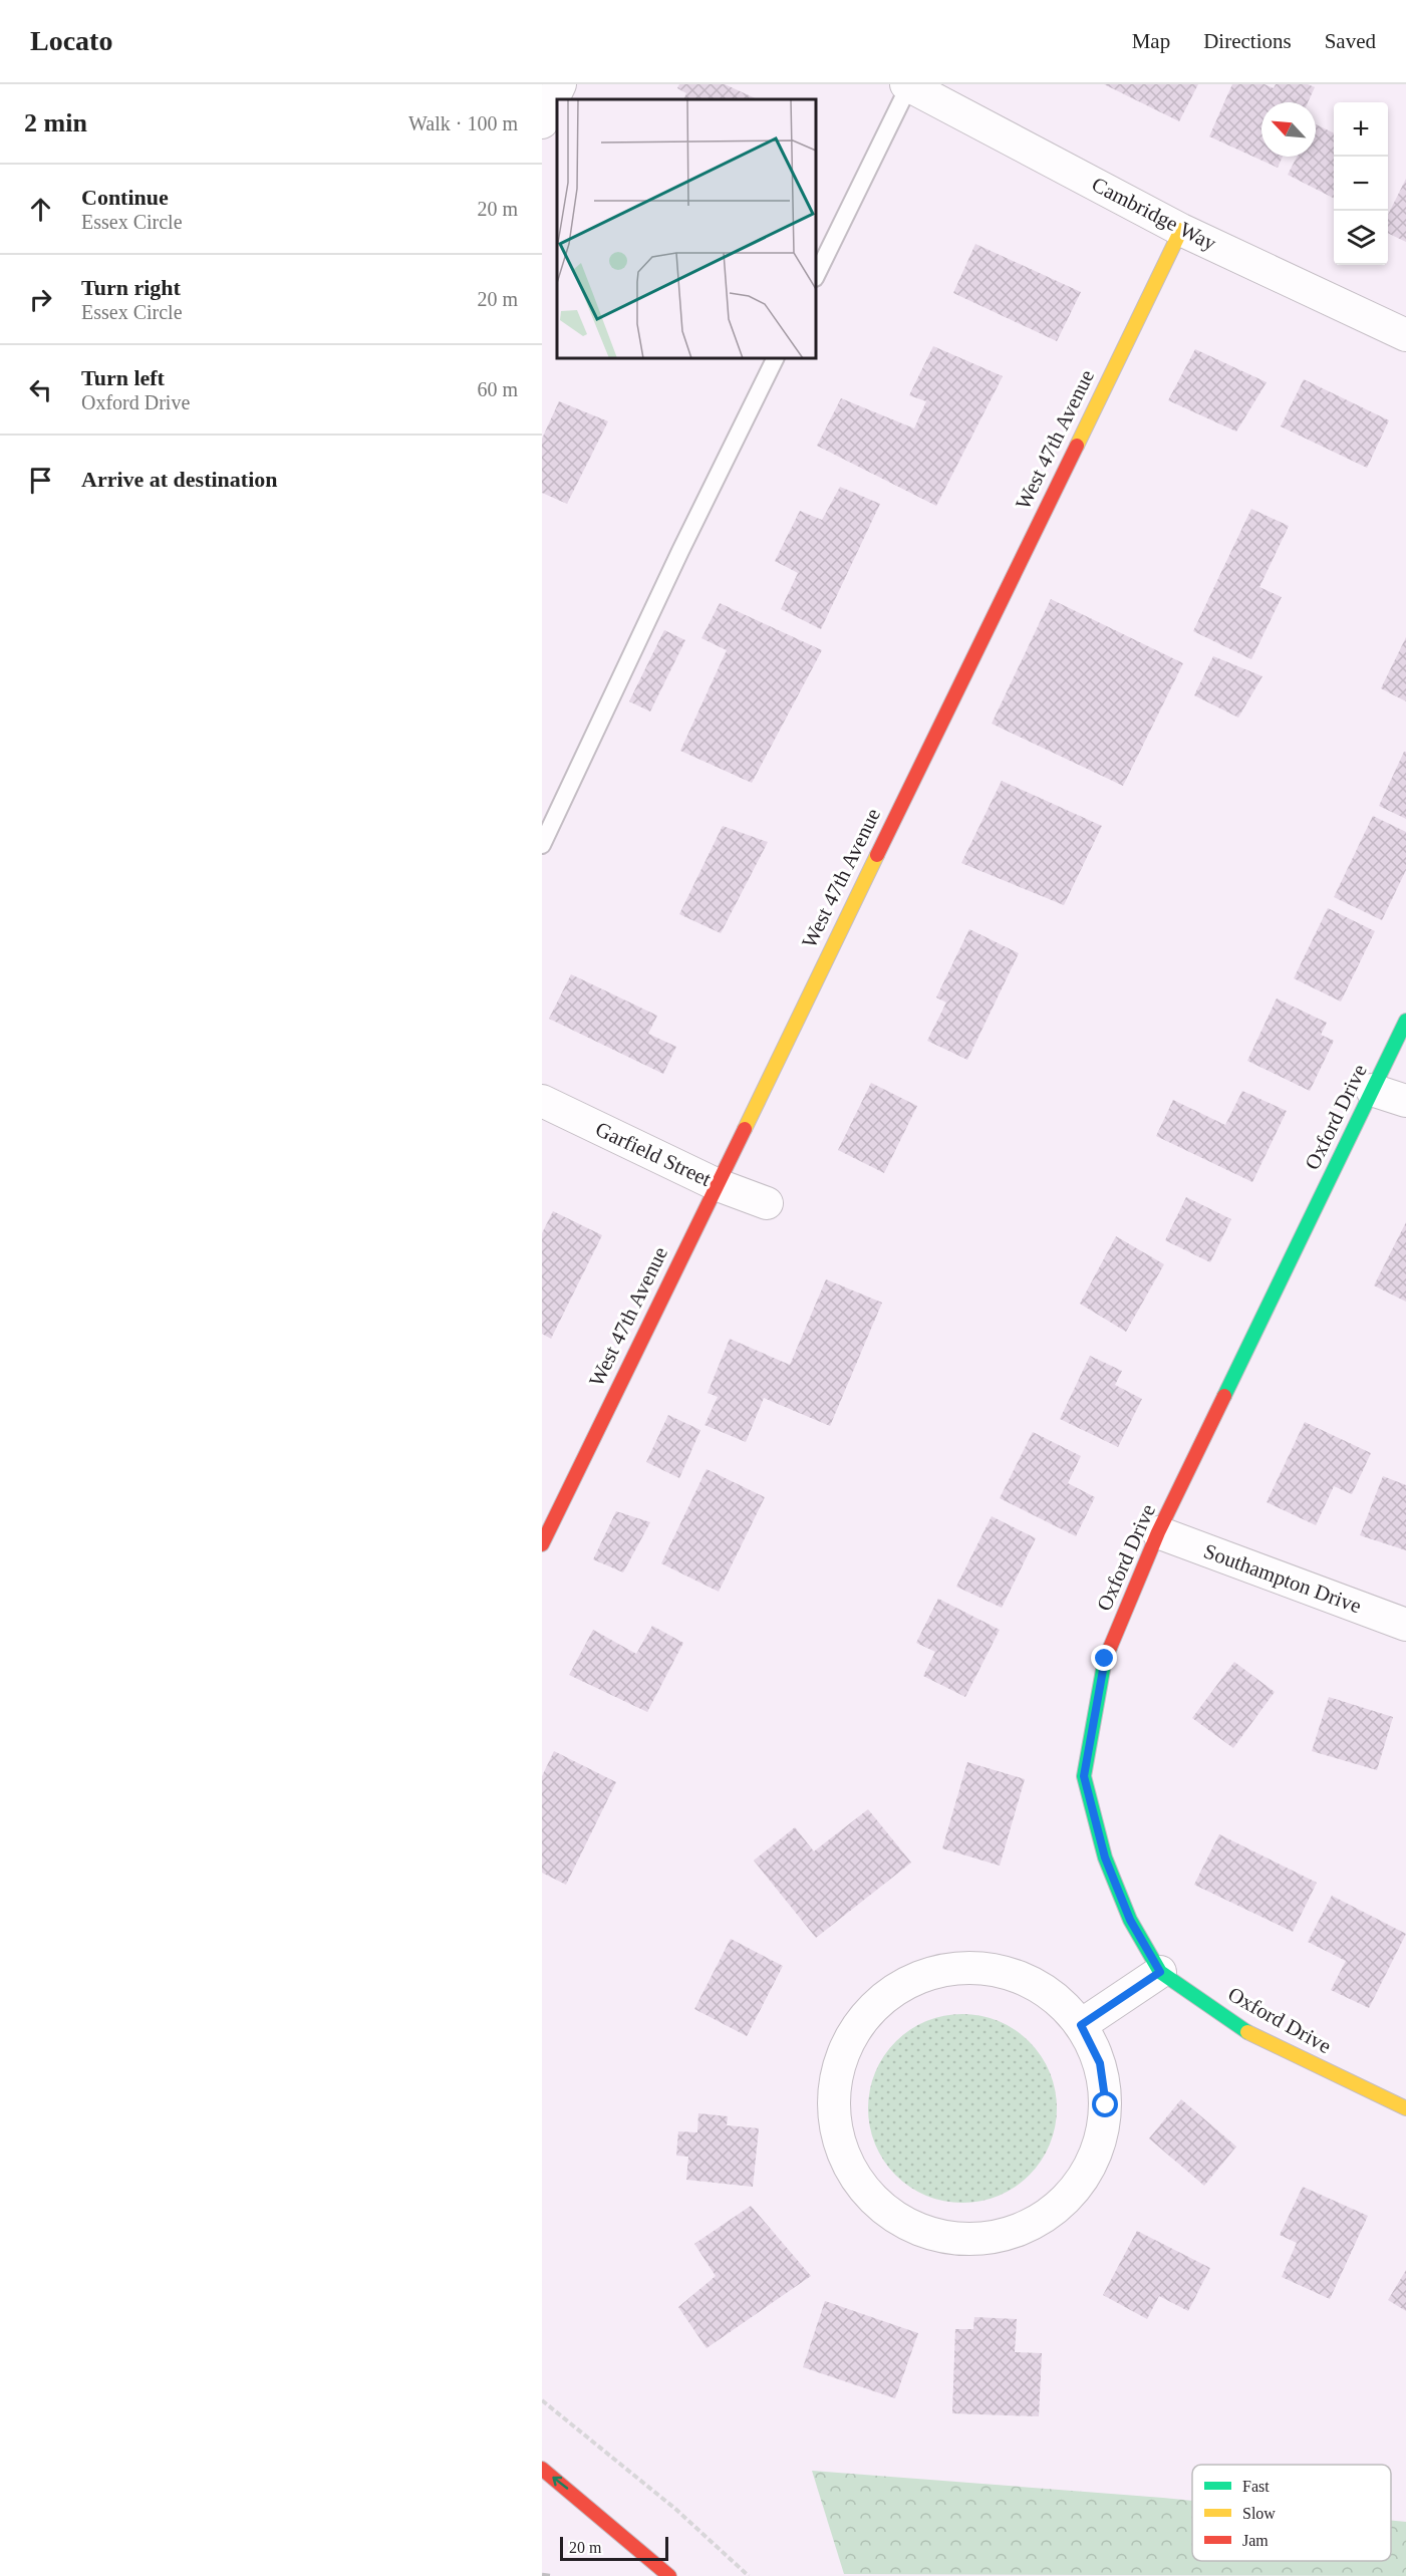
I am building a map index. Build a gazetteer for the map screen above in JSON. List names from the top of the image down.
{
  "streets": {
    "main road": ["West 47th Avenue", "Oxford Drive"],
    "street": ["Cambridge Way", "Garfield Street", "Southampton Drive"]
  },
  "crossings": [
    ["Cambridge Way", "West 47th Avenue"],
    ["West 47th Avenue", "Garfield Street"],
    ["Oxford Drive", "Southampton Drive"]
  ],
  "legend": ["Fast", "Slow", "Jam"],
  "scale_bar": "20 m",
  "north": "top left",
  "page": {
    "header": "Locato",
    "nav": ["Map", "Directions", "Saved"],
    "heading": ["2 min", "Walk · 100 m"],
    "map_buttons": ["+", "−"],
    "list": [
      ["Continue", "Essex Circle", "20 m"],
      ["Turn right", "Essex Circle", "20 m"],
      ["Turn left", "Oxford Drive", "60 m"],
      "Arrive at destination"
    ],
    "scale": "20 m"
  }
}
